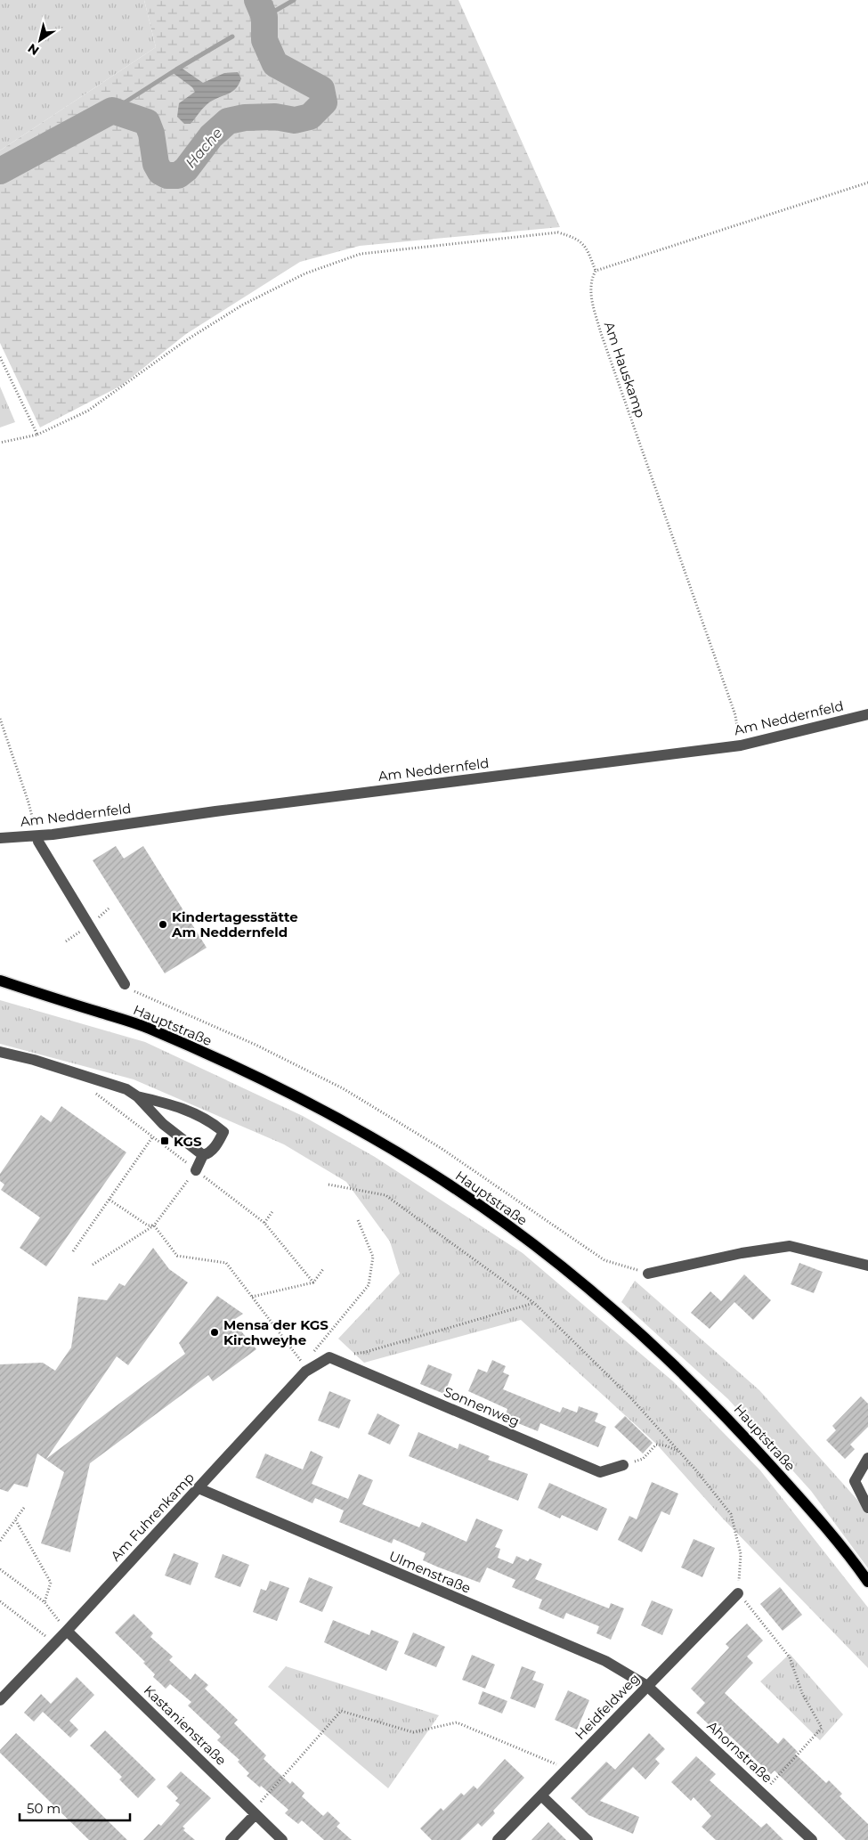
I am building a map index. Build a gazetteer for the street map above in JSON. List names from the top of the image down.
{
  "streets": {
    "main road": ["Hauptstraße"],
    "street": [
      "Am Neddernfeld",
      "Sonnenweg",
      "Am Fuhrenkamp",
      "Ulmenstraße",
      "Heidfeldweg",
      "Kastanienstraße",
      "Ahornstraße"
    ],
    "path": ["Am Hauskamp"]
  },
  "crossings": [
    ["Am Hauskamp", "Am Neddernfeld"],
    ["Sonnenweg", "Am Fuhrenkamp"],
    ["Am Fuhrenkamp", "Ulmenstraße"],
    ["Am Fuhrenkamp", "Kastanienstraße"],
    ["Ulmenstraße", "Heidfeldweg"],
    ["Ulmenstraße", "Ahornstraße"],
    ["Heidfeldweg", "Ahornstraße"]
  ],
  "water": ["Hache"],
  "places": {
    "other": ["Kindertagesstätte Am Neddernfeld", "Mensa der KGS Kirchweyhe"],
    "transit": ["KGS"]
  },
  "scale_bar": "50 m",
  "north": "bottom left"
}
